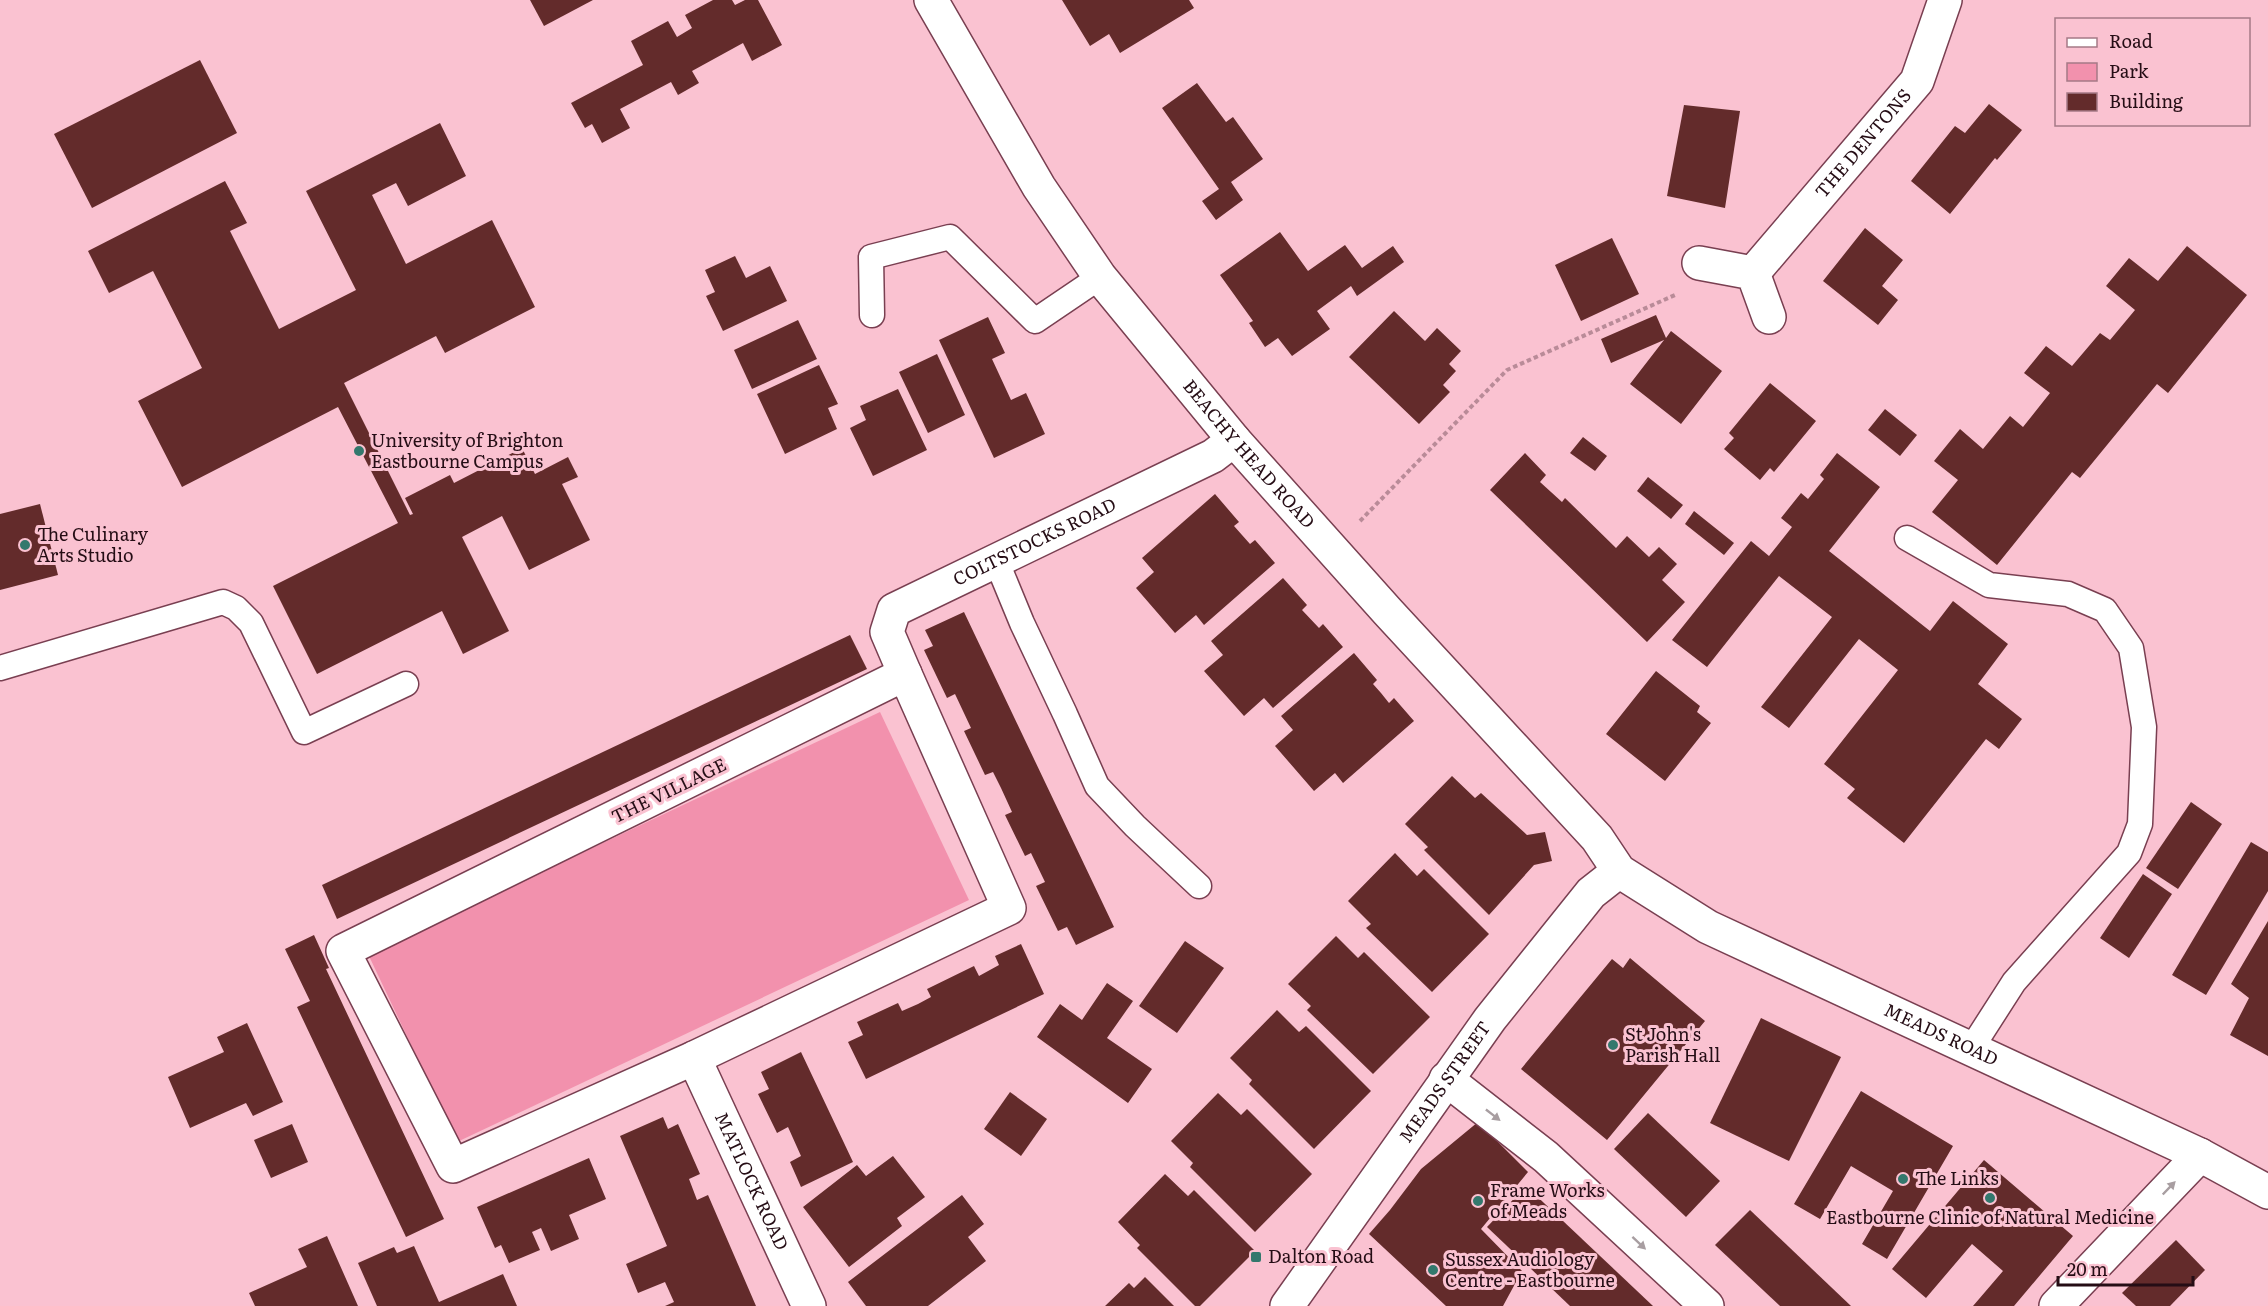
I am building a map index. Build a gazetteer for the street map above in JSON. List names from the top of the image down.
{
  "streets": {
    "street": [
      "THE DENTONS",
      "BEACHY HEAD ROAD",
      "COLTSTOCKS ROAD",
      "THE VILLAGE",
      "MEADS ROAD",
      "MEADS STREET",
      "MATLOCK ROAD"
    ]
  },
  "crossings": [
    ["BEACHY HEAD ROAD", "COLTSTOCKS ROAD"],
    ["BEACHY HEAD ROAD", "MEADS ROAD"],
    ["BEACHY HEAD ROAD", "MEADS STREET"],
    ["COLTSTOCKS ROAD", "THE VILLAGE"],
    ["THE VILLAGE", "MATLOCK ROAD"],
    ["MEADS ROAD", "MEADS STREET"]
  ],
  "places": {
    "other": [
      "University of Brighton Eastbourne Campus",
      "The Culinary Arts Studio",
      "St John's Parish Hall",
      "The Links",
      "Eastbourne Clinic of Natural Medicine",
      "Frame Works of Meads",
      "Sussex Audiology Centre - Eastbourne"
    ],
    "transit": ["Dalton Road"]
  },
  "legend": ["Road", "Park", "Building"],
  "scale_bar": "20 m"
}
